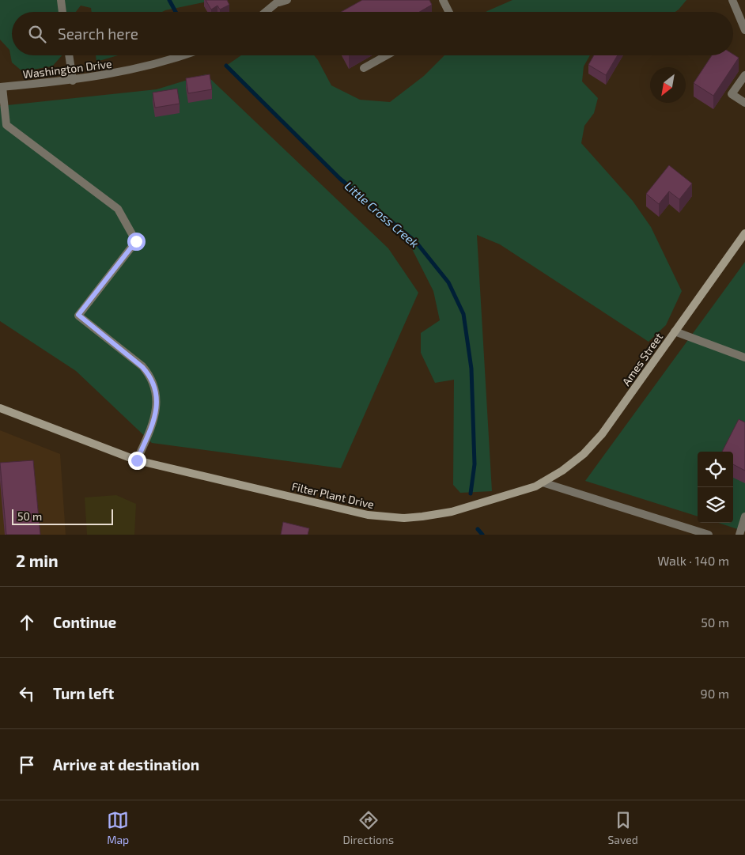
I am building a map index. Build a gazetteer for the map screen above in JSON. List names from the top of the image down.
{
  "streets": {
    "street": ["Washington Drive", "Ames Street", "Filter Plant Drive"]
  },
  "crossings": [
    ["Ames Street", "Filter Plant Drive"]
  ],
  "water": ["Little Cross Creek"],
  "scale_bar": "50 m",
  "north": "bottom left",
  "page": {
    "search": "Search here",
    "scale": "50 m",
    "heading": ["2 min", "Walk · 140 m"],
    "list": [
      ["Continue", "50 m"],
      ["Turn left", "90 m"],
      "Arrive at destination"
    ],
    "nav": ["Map", "Directions", "Saved"]
  }
}
